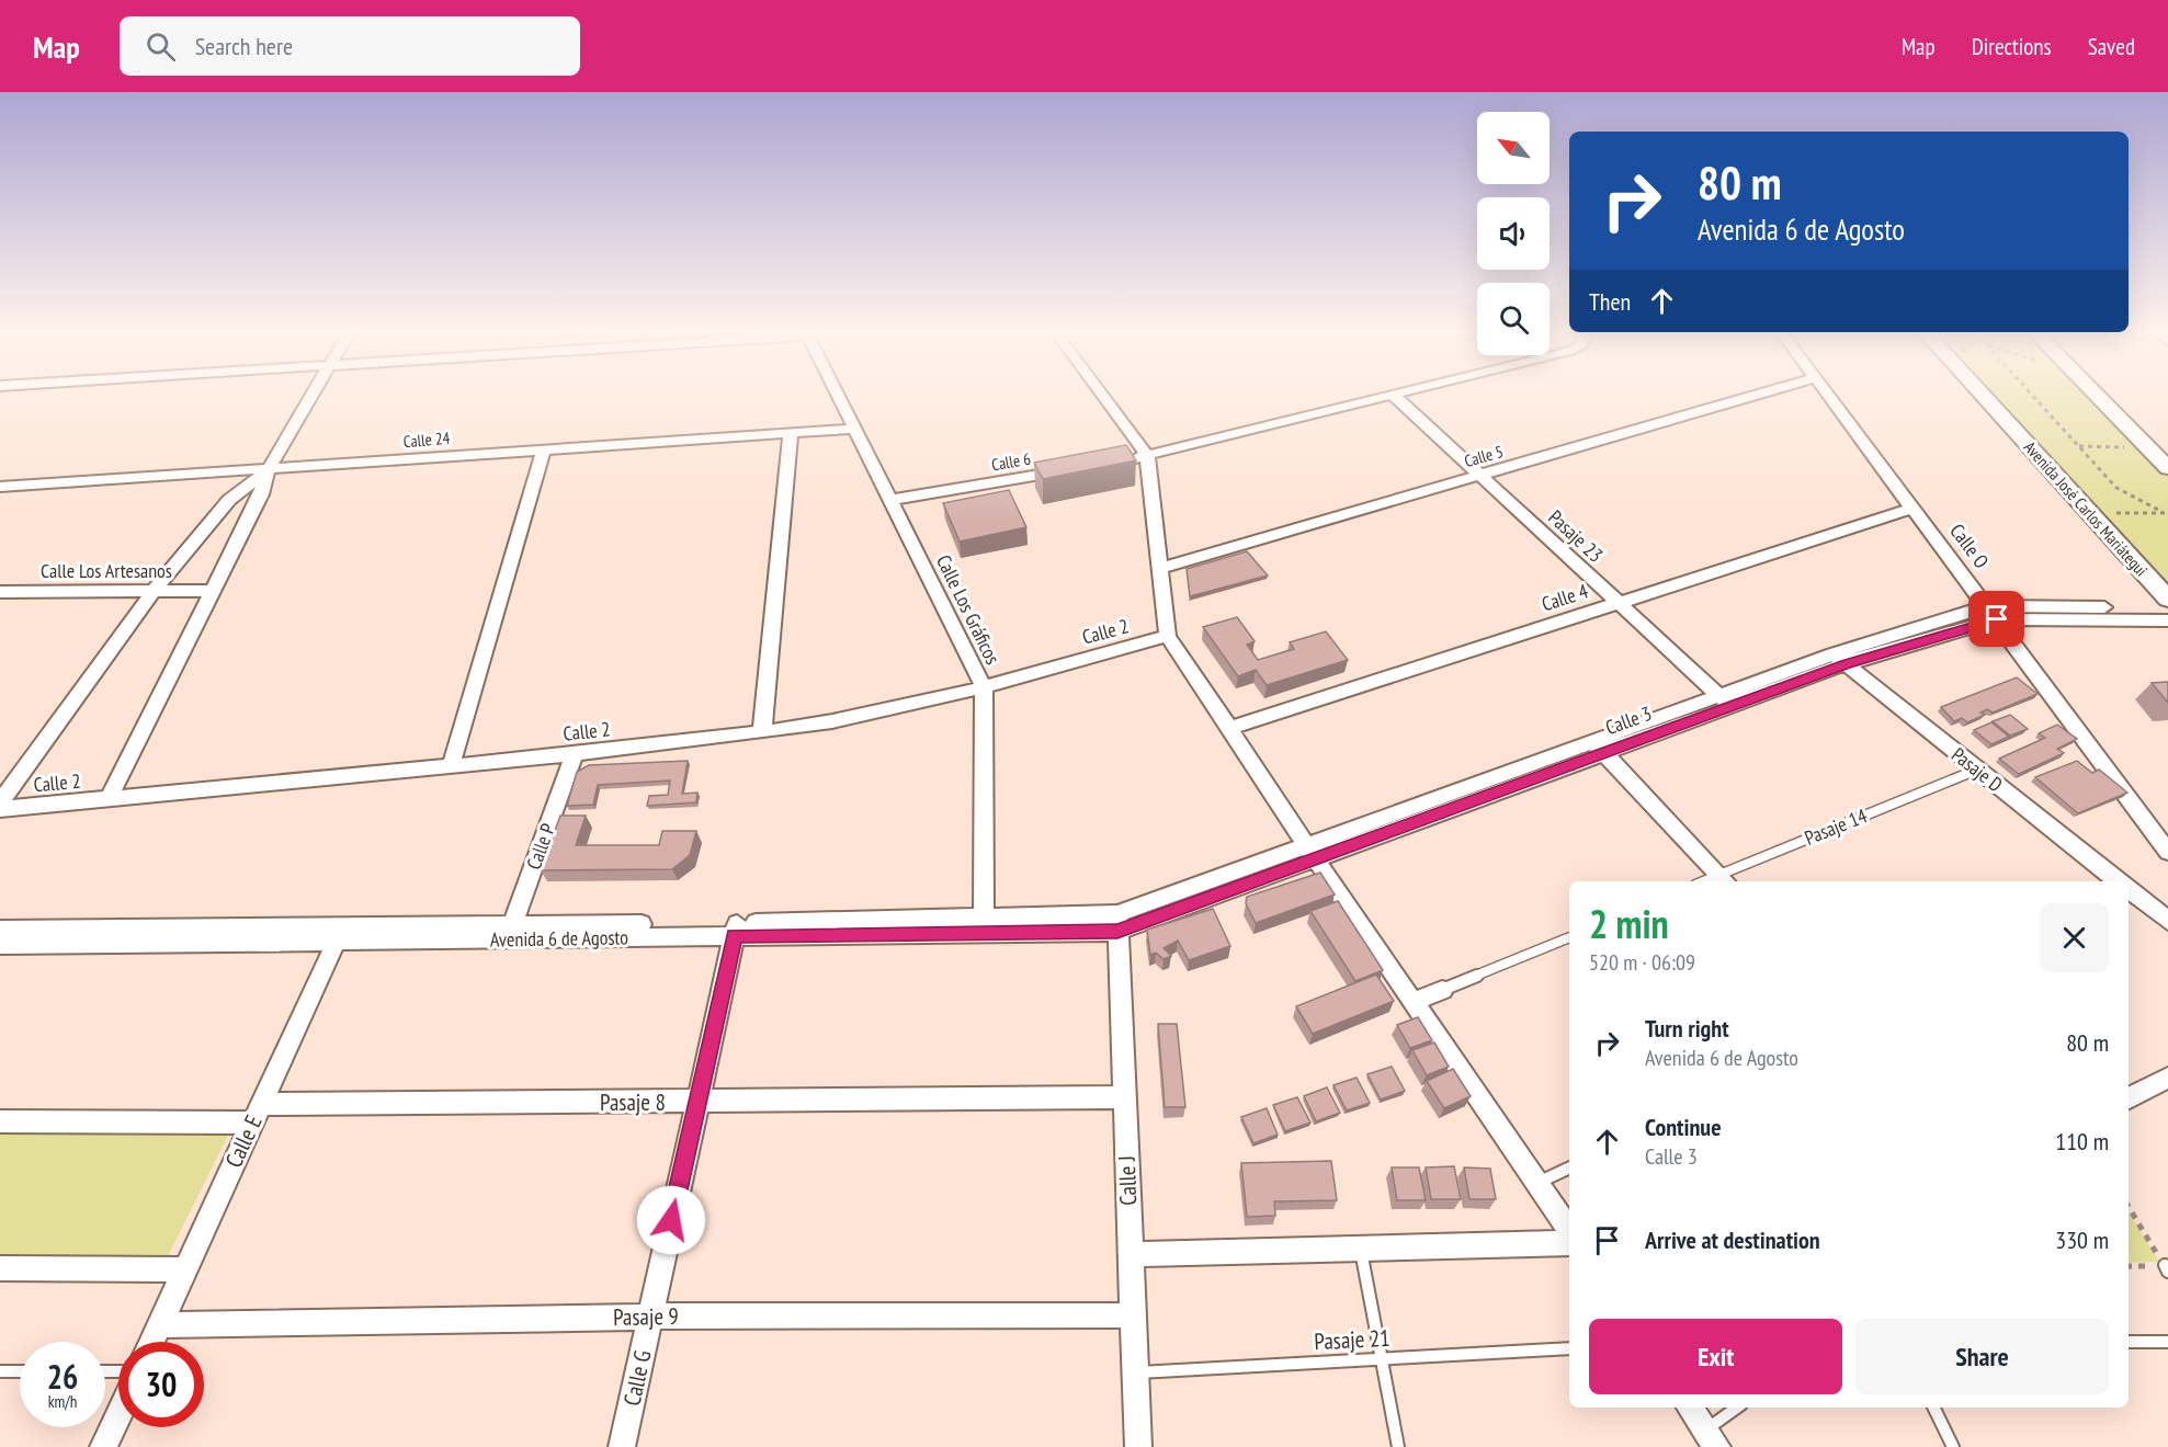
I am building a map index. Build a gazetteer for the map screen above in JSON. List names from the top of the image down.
{
  "streets": {
    "street": [
      "Calle 24",
      "Calle 5",
      "Calle 6",
      "Avenida José Carlos Mariátegui",
      "Pasaje 23",
      "Calle O",
      "Calle Los Artesanos",
      "Calle 4",
      "Calle Los Gráficos",
      "Calle 2",
      "Calle 3",
      "Pasaje D",
      "Calle P",
      "Avenida 6 de Agosto",
      "Pasaje 8",
      "Calle E",
      "Calle J",
      "Pasaje 9",
      "Calle G"
    ],
    "lane": ["Pasaje 14", "Pasaje 21"]
  },
  "crossings": [
    ["Calle 24", "Calle Los Gráficos"],
    ["Calle 5", "Pasaje 23"],
    ["Calle 6", "Calle Los Gráficos"],
    ["Pasaje 23", "Calle 4"],
    ["Pasaje 23", "Calle 3"],
    ["Calle O", "Calle 4"],
    ["Calle O", "Calle 3"],
    ["Calle Los Gráficos", "Calle 2"],
    ["Calle Los Gráficos", "Avenida 6 de Agosto"],
    ["Calle 2", "Calle P"],
    ["Calle 3", "Pasaje D"],
    ["Calle 3", "Avenida 6 de Agosto"],
    ["Calle 3", "Calle J"],
    ["Pasaje D", "Pasaje 14"],
    ["Calle P", "Avenida 6 de Agosto"],
    ["Avenida 6 de Agosto", "Calle E"],
    ["Avenida 6 de Agosto", "Calle J"],
    ["Avenida 6 de Agosto", "Calle G"],
    ["Pasaje 8", "Calle E"],
    ["Pasaje 8", "Calle J"],
    ["Pasaje 8", "Calle G"],
    ["Calle E", "Pasaje 9"],
    ["Calle J", "Pasaje 9"],
    ["Calle J", "Pasaje 21"],
    ["Pasaje 9", "Calle G"]
  ],
  "north": "top left",
  "page": {
    "header": "Map",
    "search": "Search here",
    "nav": ["Map", "Directions", "Saved"],
    "turn": ["80 m", "Avenida 6 de Agosto"],
    "then": "Then",
    "heading": ["2 min", "520 m · 06:09"],
    "list": [
      {
        "name": "Turn right",
        "note": "Avenida 6 de Agosto",
        "value": "80 m"
      },
      {
        "name": "Continue",
        "note": "Calle 3",
        "value": "110 m"
      },
      {
        "name": "Arrive at destination",
        "value": "330 m"
      }
    ],
    "buttons": ["Exit", "Share"],
    "speed": "26 km/h",
    "limit": "30"
  }
}
